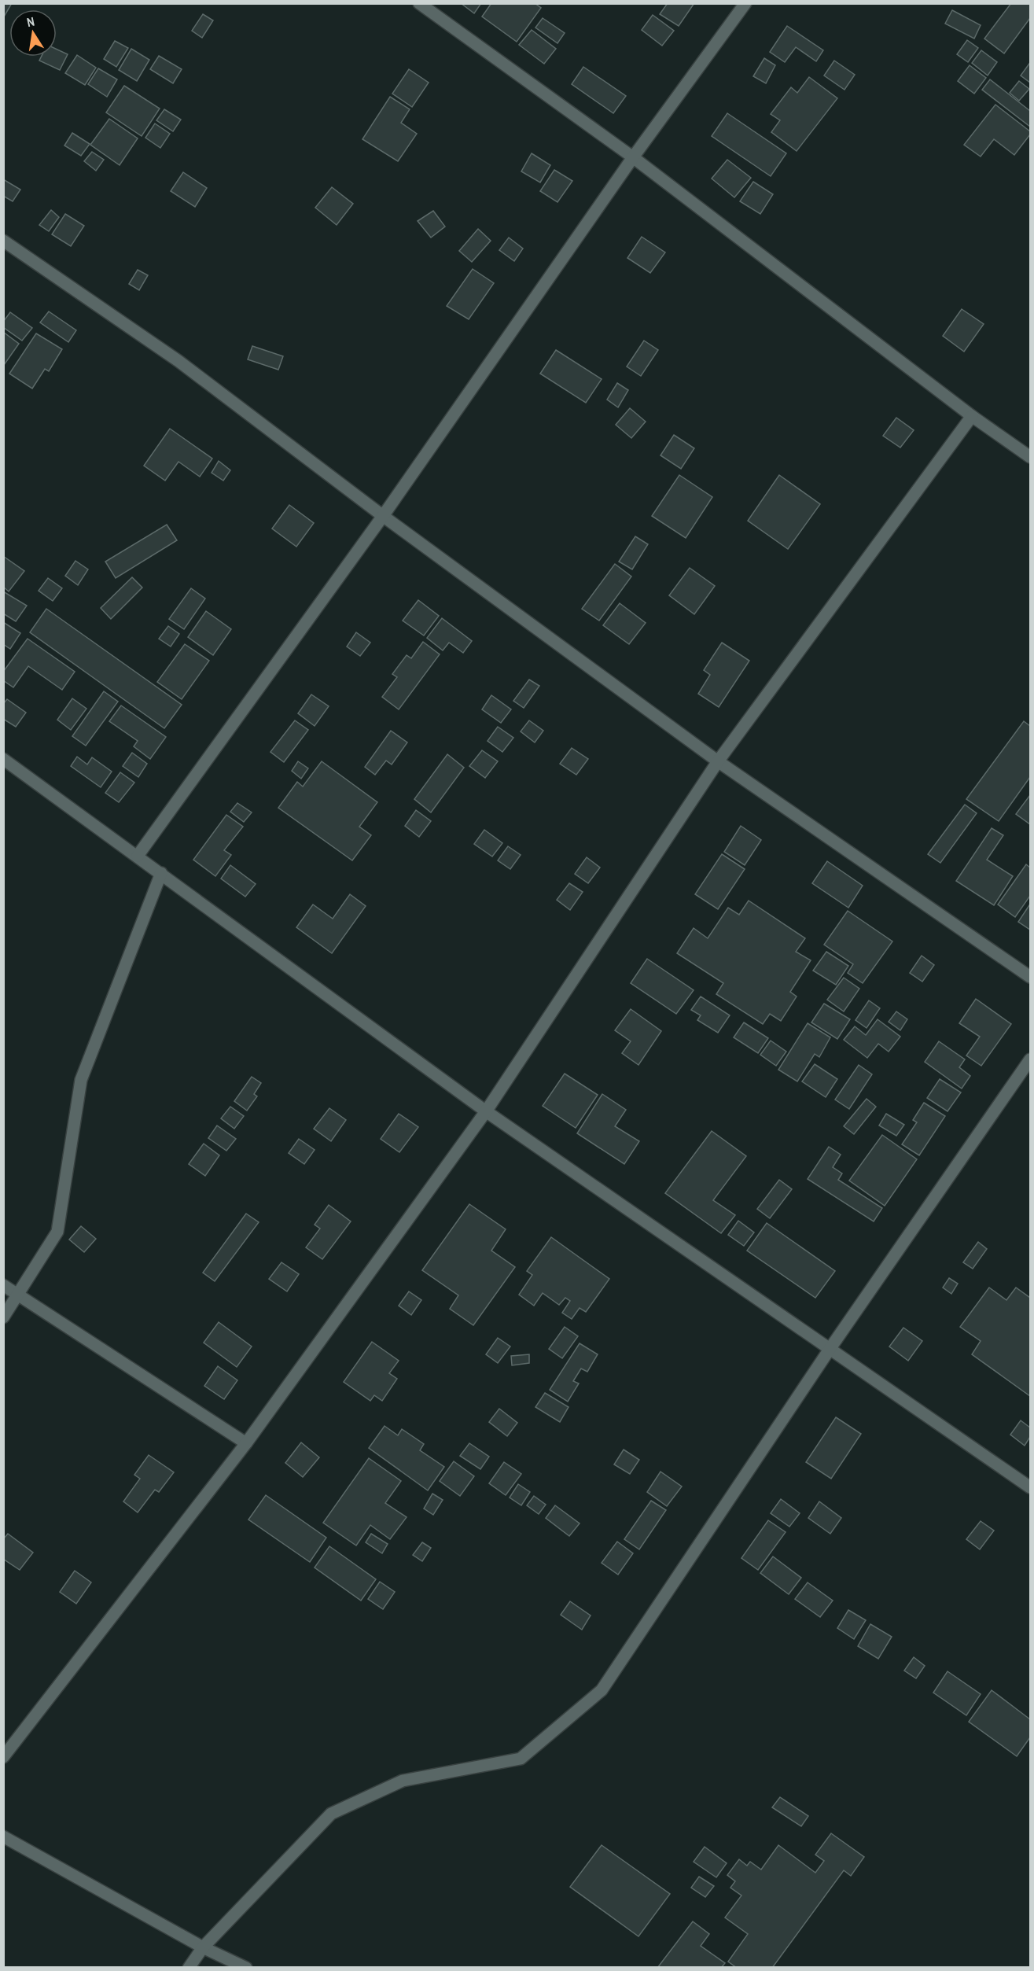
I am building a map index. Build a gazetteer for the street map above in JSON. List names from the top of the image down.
{
  "north": "top"
}
